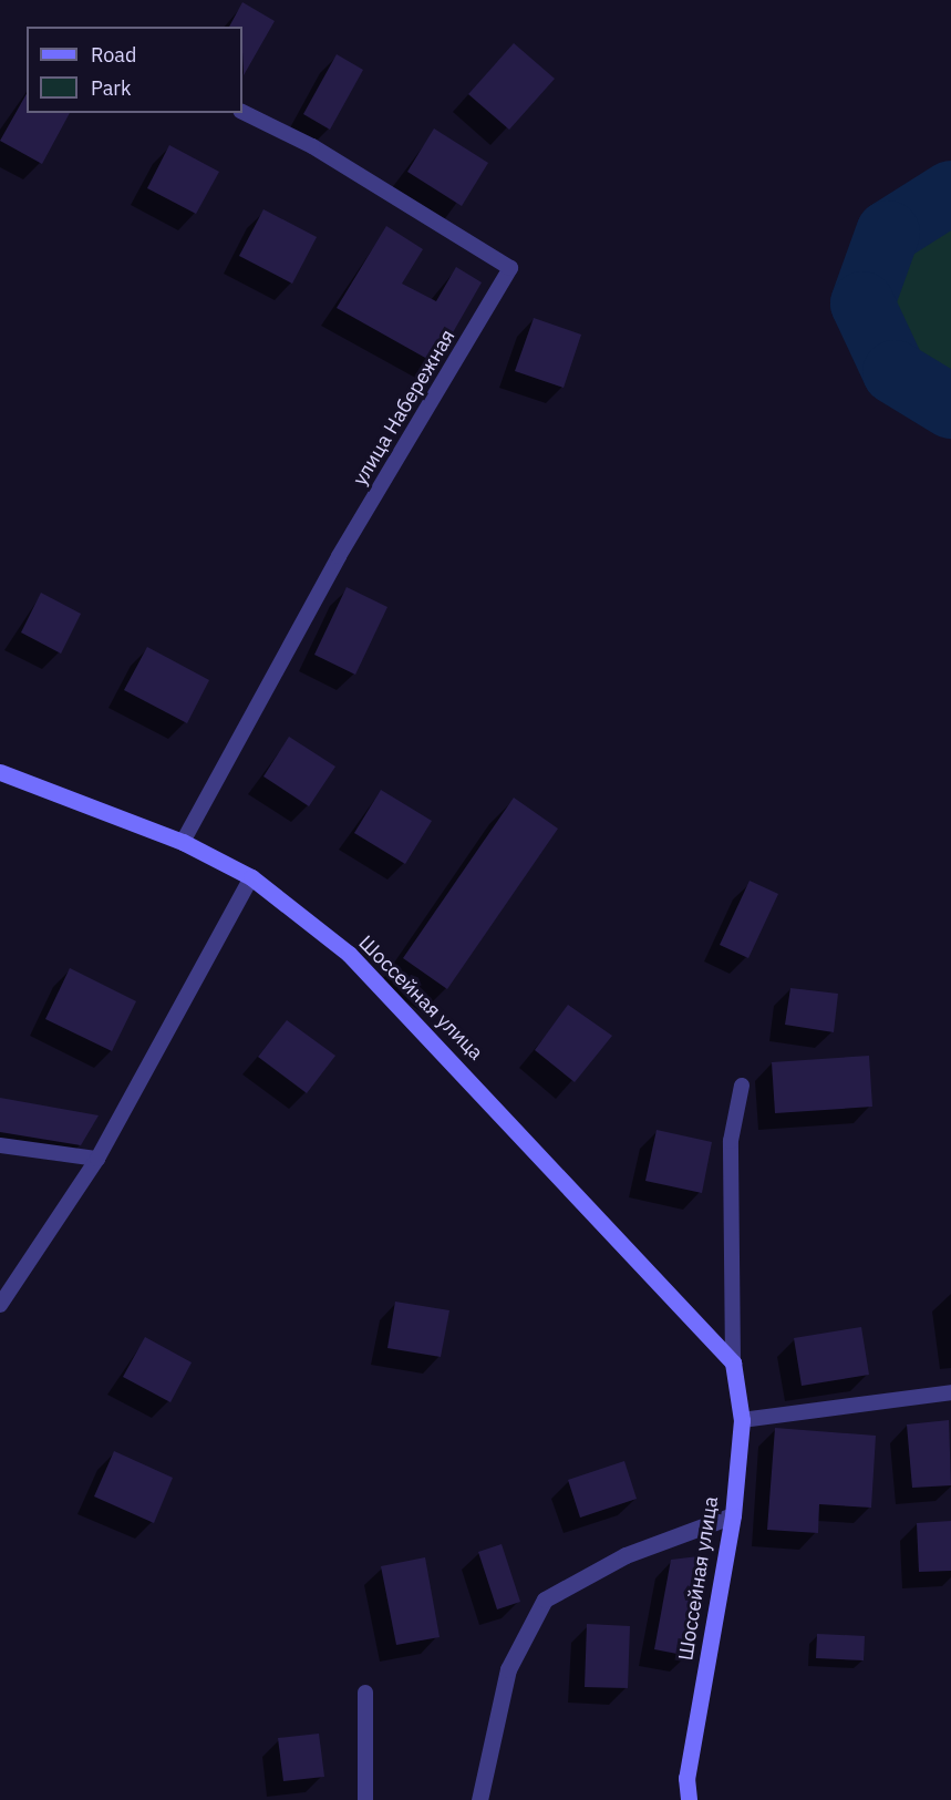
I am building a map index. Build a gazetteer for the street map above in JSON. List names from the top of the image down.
{
  "streets": {
    "street": ["Шоссейная улица"],
    "lane": ["улица Набережная"]
  },
  "crossings": [
    ["улица Набережная", "Шоссейная улица"]
  ],
  "legend": ["Road", "Park"]
}
